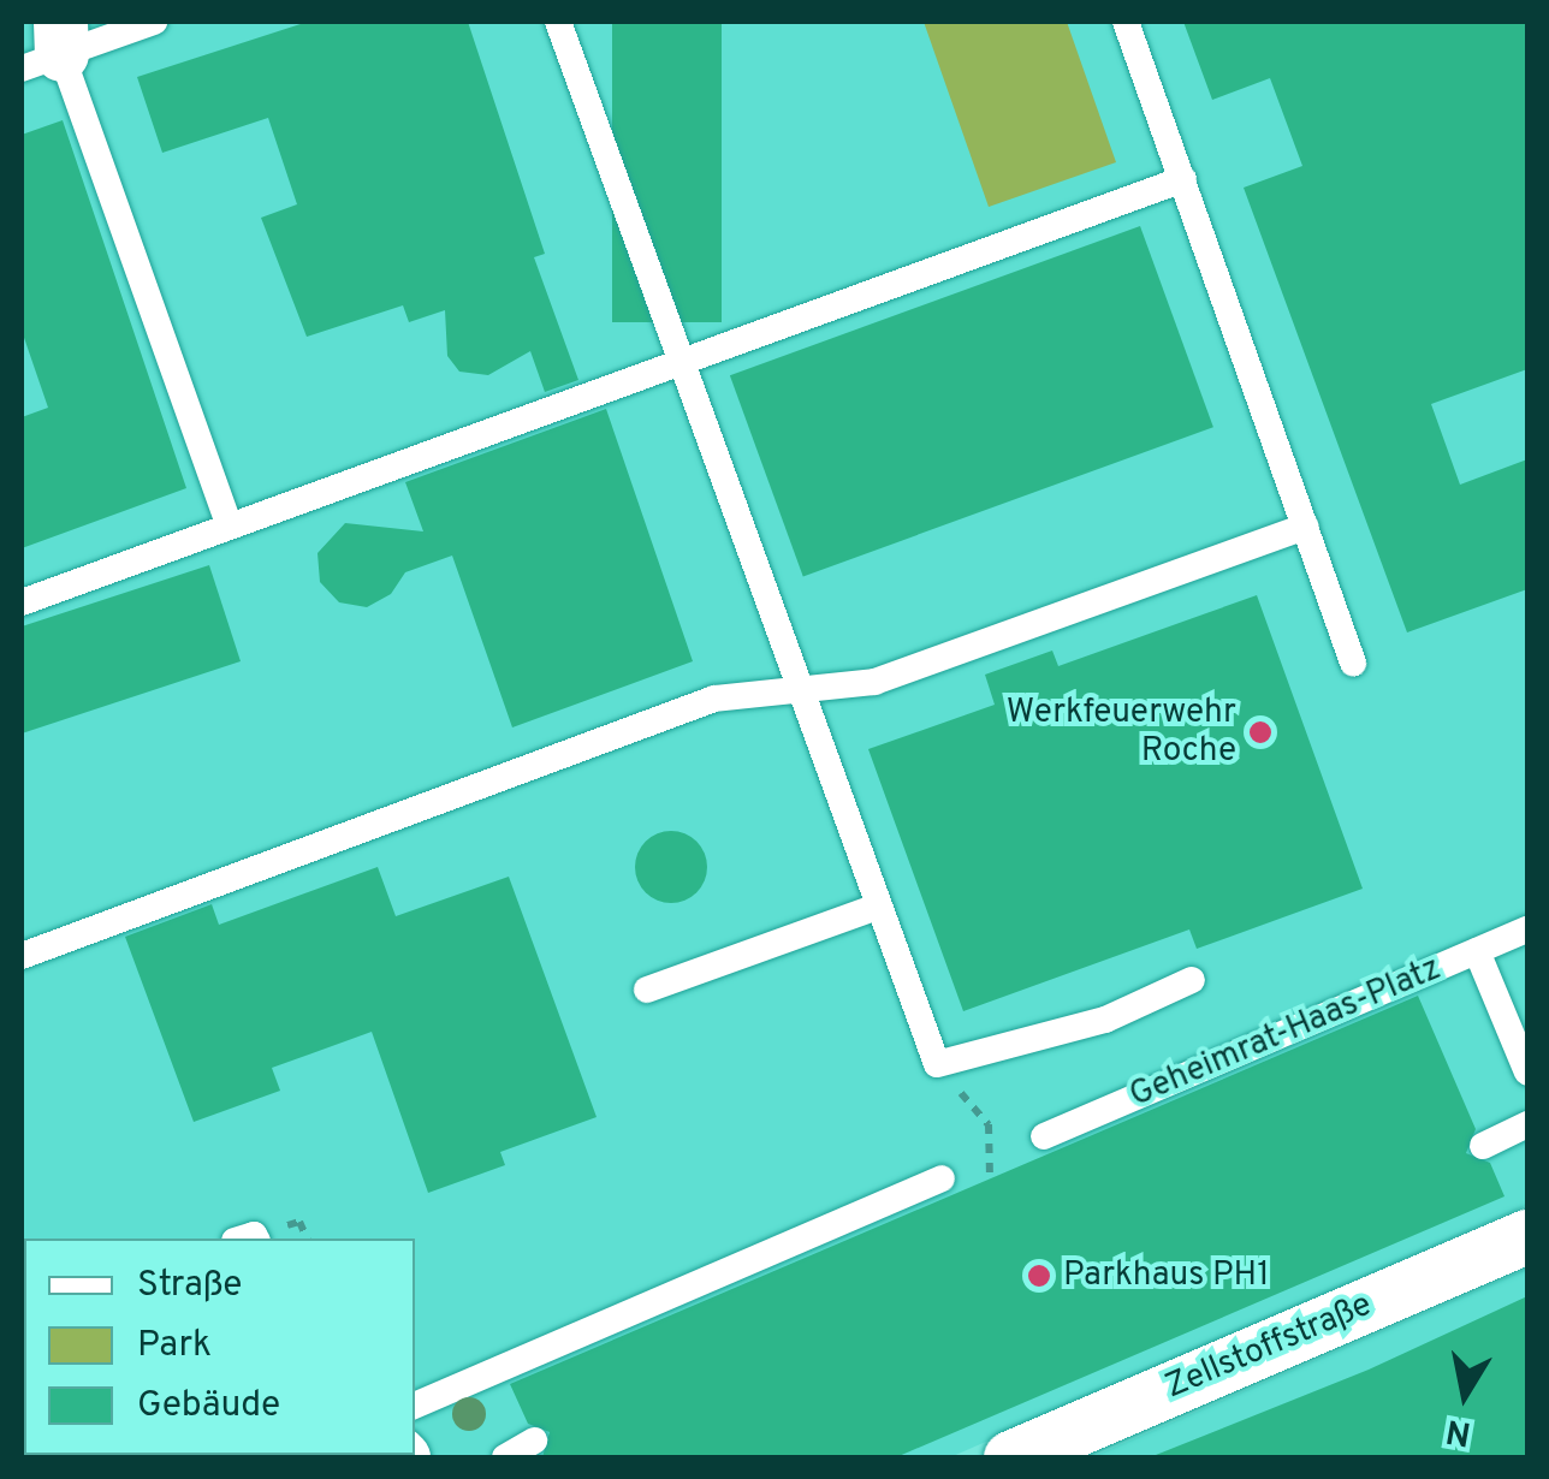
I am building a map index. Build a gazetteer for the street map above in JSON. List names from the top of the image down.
{
  "streets": {
    "street": ["Zellstoffstraße"],
    "lane": ["Geheimrat-Haas-Platz"]
  },
  "places": ["Werkfeuerwehr Roche", "Parkhaus PH1"],
  "legend": ["Straße", "Park", "Gebäude"],
  "north": "bottom"
}
